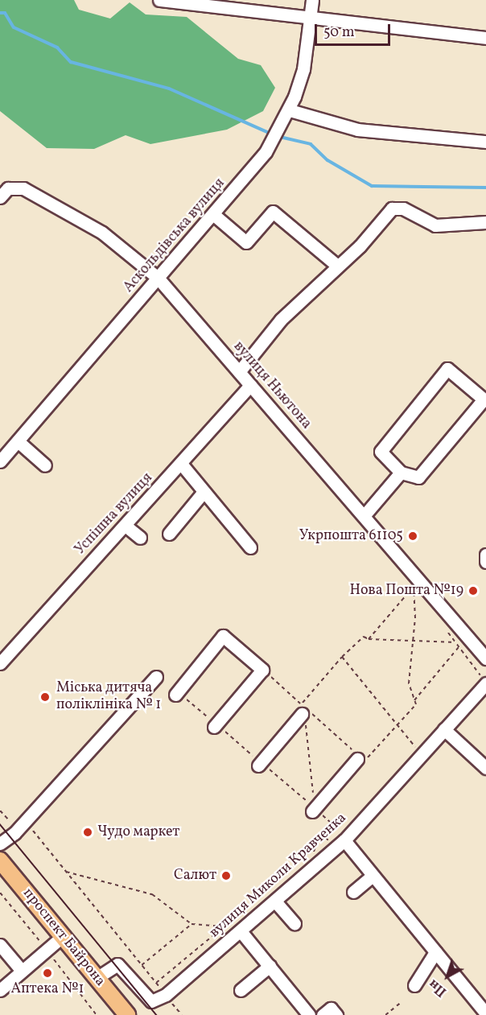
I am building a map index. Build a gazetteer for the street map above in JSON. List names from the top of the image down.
{
  "streets": {
    "main road": ["проспект Байрона"],
    "street": [
      "Аскольдівська вулиця",
      "вулиця Ньютона",
      "Успішна вулиця",
      "вулиця Миколи Кравченка"
    ]
  },
  "crossings": [
    ["Аскольдівська вулиця", "вулиця Ньютона"],
    ["вулиця Ньютона", "Успішна вулиця"]
  ],
  "places": [
    "Укрпошта 61105",
    "Нова Пошта №19",
    "Міська дитяча поліклініка № 1",
    "Чудо маркет",
    "Салют",
    "Аптека №1"
  ],
  "scale_bar": "50 m",
  "north": "bottom left"
}
